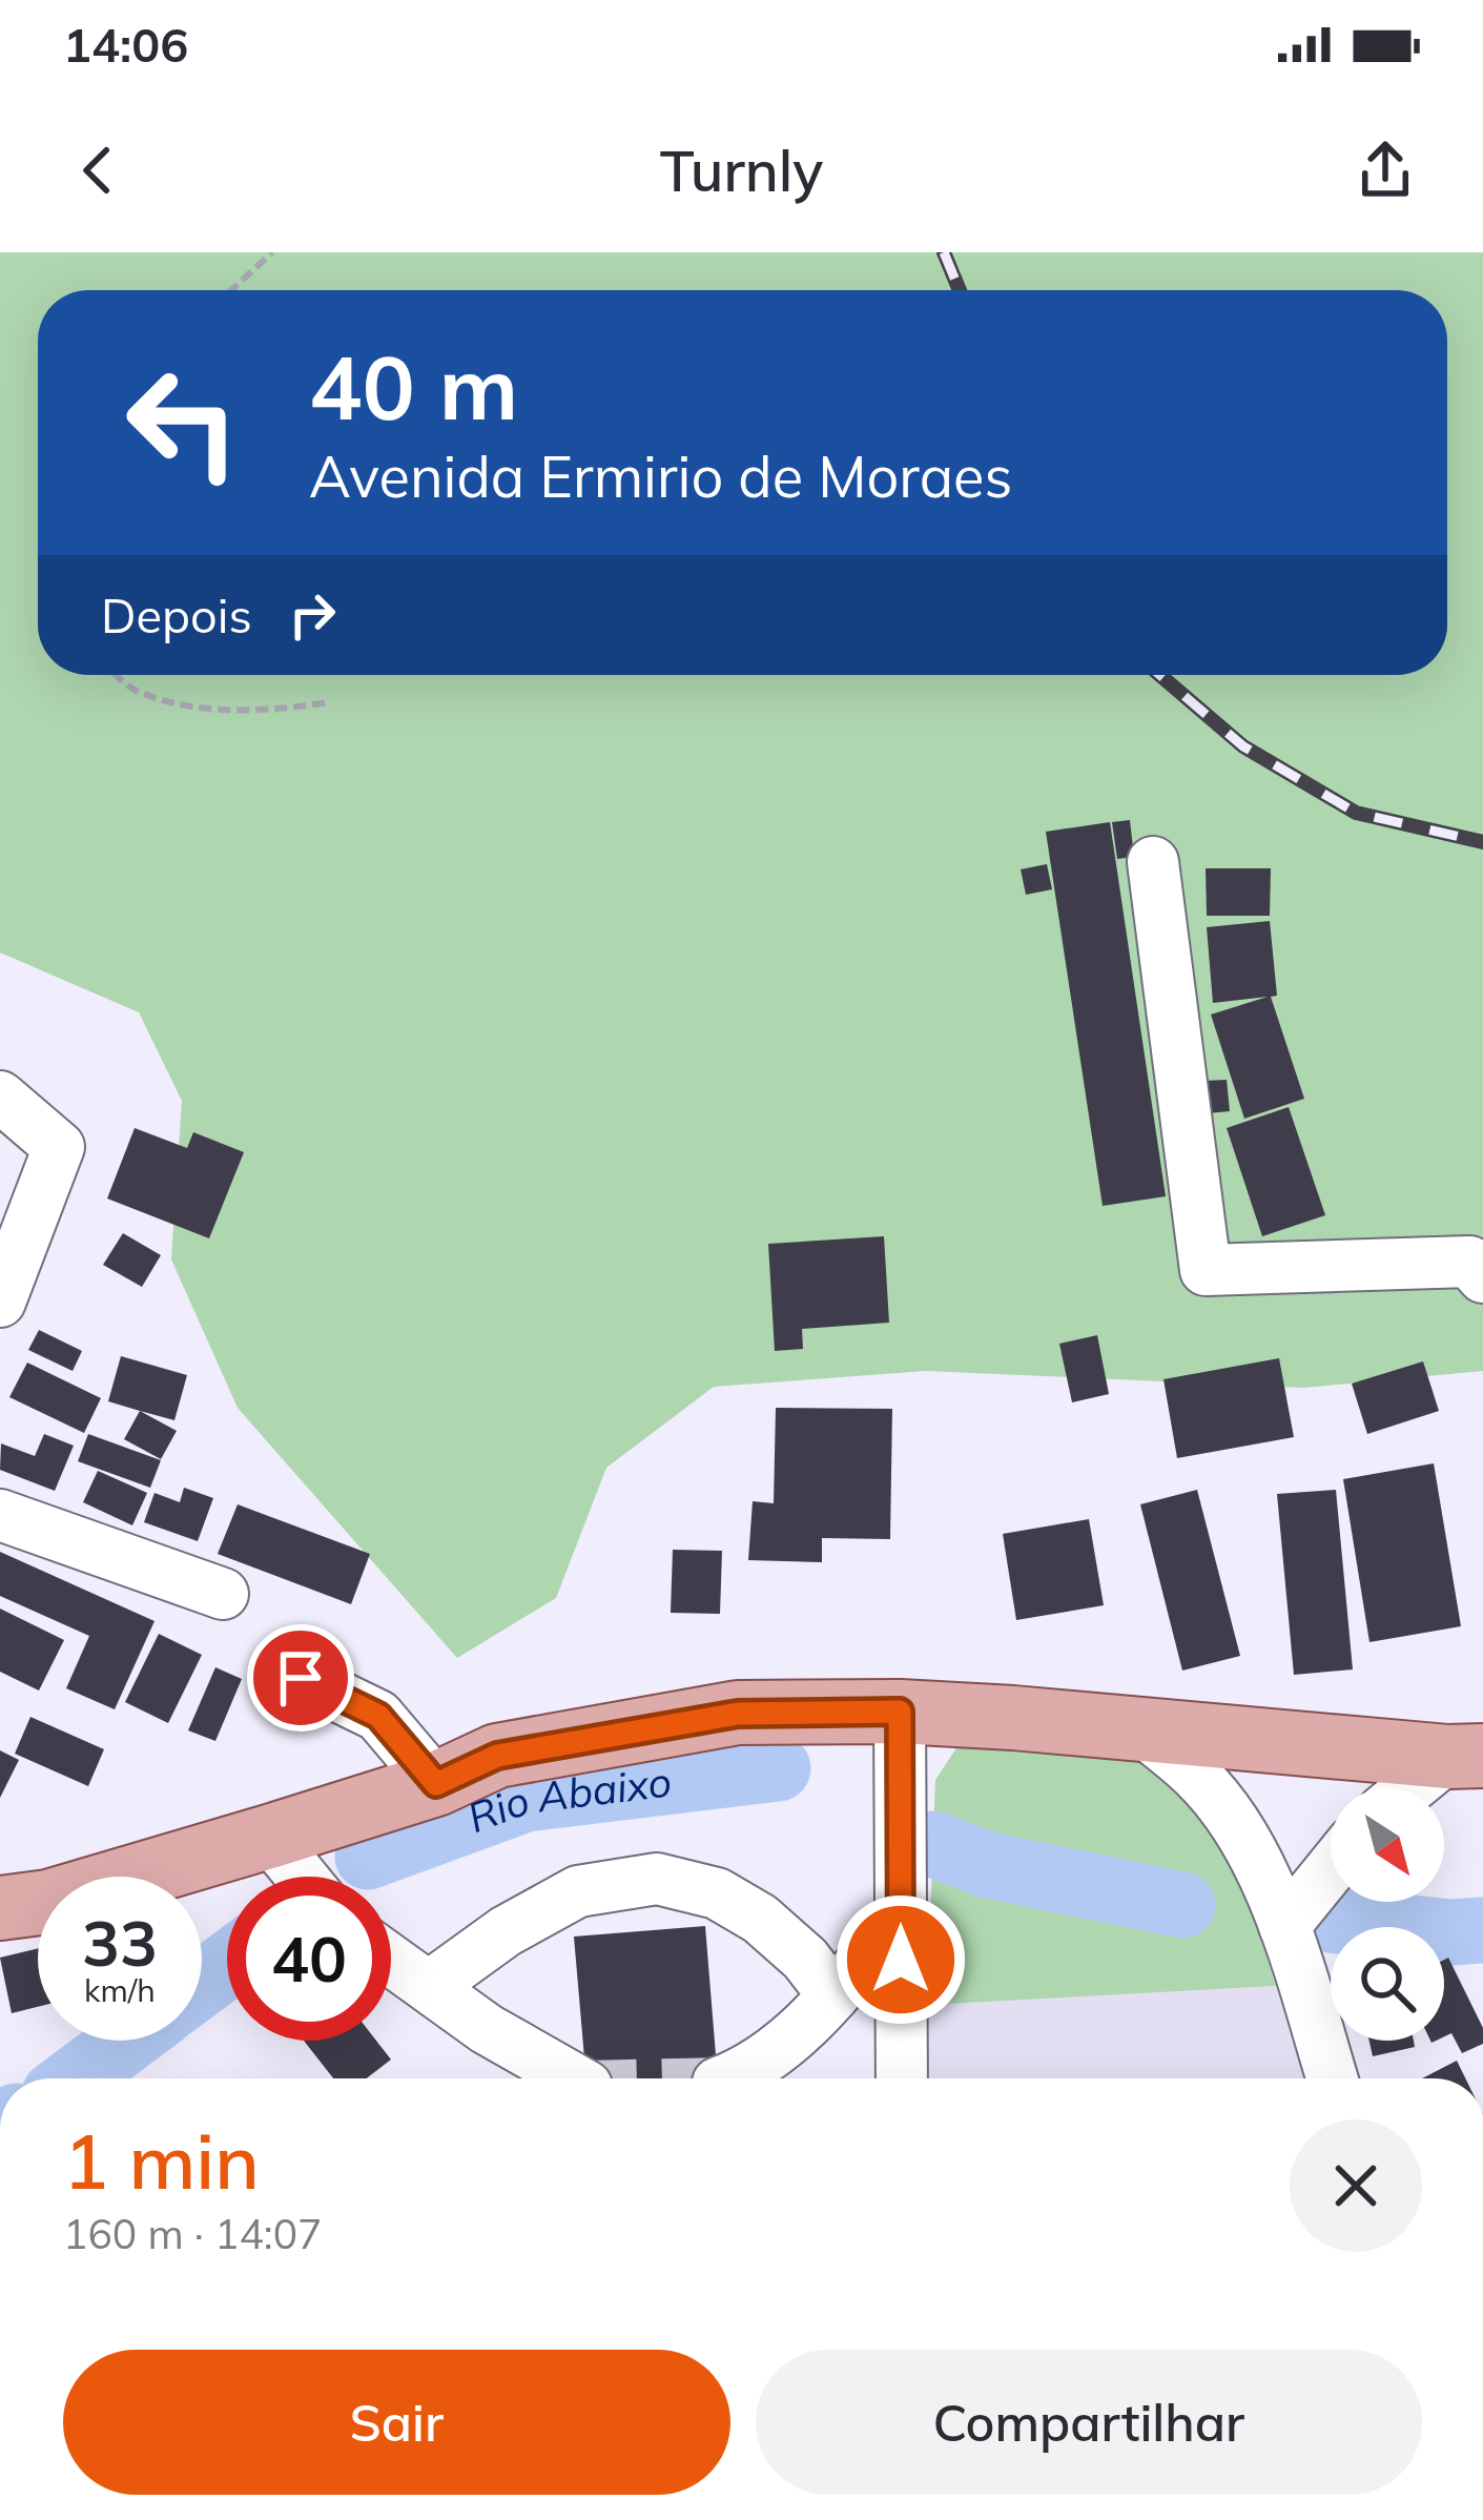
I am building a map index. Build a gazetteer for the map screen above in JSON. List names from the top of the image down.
{
  "water": ["Rio Abaixo"],
  "north": "bottom right",
  "page": {
    "status": "14:06",
    "header": "Turnly",
    "turn": ["40 m", "Avenida Ermirio de Moraes"],
    "then": "Depois",
    "speed": "33 km/h",
    "limit": "40",
    "heading": ["1 min", "160 m · 14:07"],
    "buttons": ["Sair", "Compartilhar"]
  }
}
